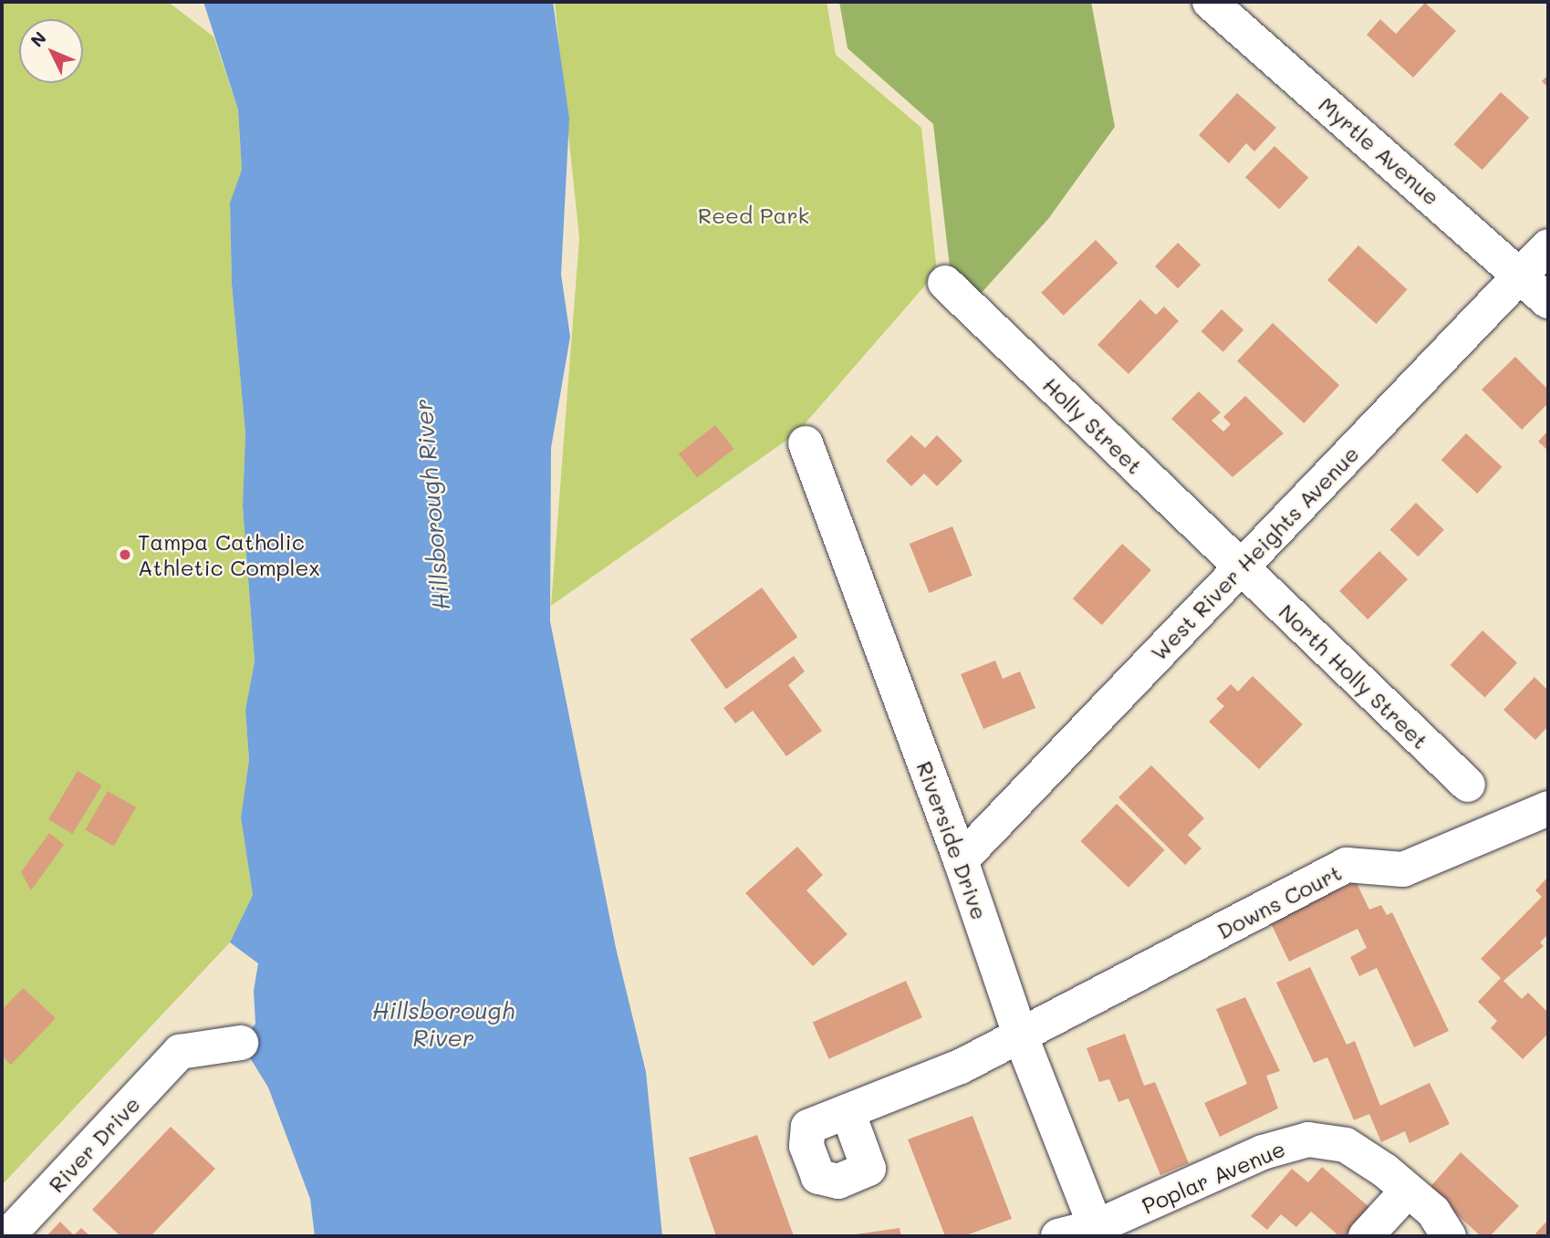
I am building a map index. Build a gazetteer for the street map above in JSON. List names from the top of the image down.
{
  "streets": {
    "street": [
      "Myrtle Avenue",
      "Holly Street",
      "West River Heights Avenue",
      "North Holly Street",
      "Riverside Drive",
      "Downs Court",
      "River Drive",
      "Poplar Avenue"
    ]
  },
  "crossings": [
    ["Myrtle Avenue", "West River Heights Avenue"],
    ["Holly Street", "West River Heights Avenue"],
    ["Holly Street", "North Holly Street"],
    ["West River Heights Avenue", "North Holly Street"],
    ["West River Heights Avenue", "Riverside Drive"],
    ["Riverside Drive", "Downs Court"],
    ["Riverside Drive", "Poplar Avenue"]
  ],
  "water": ["Hillsborough River"],
  "parks": ["Reed Park"],
  "places": ["Tampa Catholic Athletic Complex"],
  "north": "top left"
}
